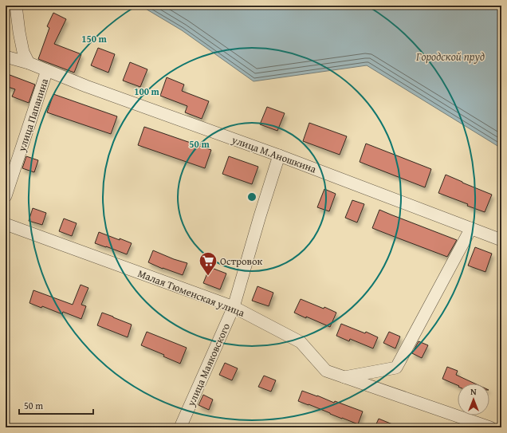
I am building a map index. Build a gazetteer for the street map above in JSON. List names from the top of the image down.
{
  "streets": {
    "street": [
      "улица Папанина",
      "улица М.Аношкина",
      "Малая Тюменская улица",
      "улица Маяковского"
    ]
  },
  "crossings": [
    ["улица Папанина", "улица М.Аношкина"],
    ["улица М.Аношкина", "улица Маяковского"],
    ["Малая Тюменская улица", "улица Маяковского"]
  ],
  "water": ["Городской пруд"],
  "places": {
    "supermarket": ["Островок"]
  },
  "scale_bar": "50 m",
  "north": "top",
  "rings": ["150 m", "100 m", "50 m"]
}
